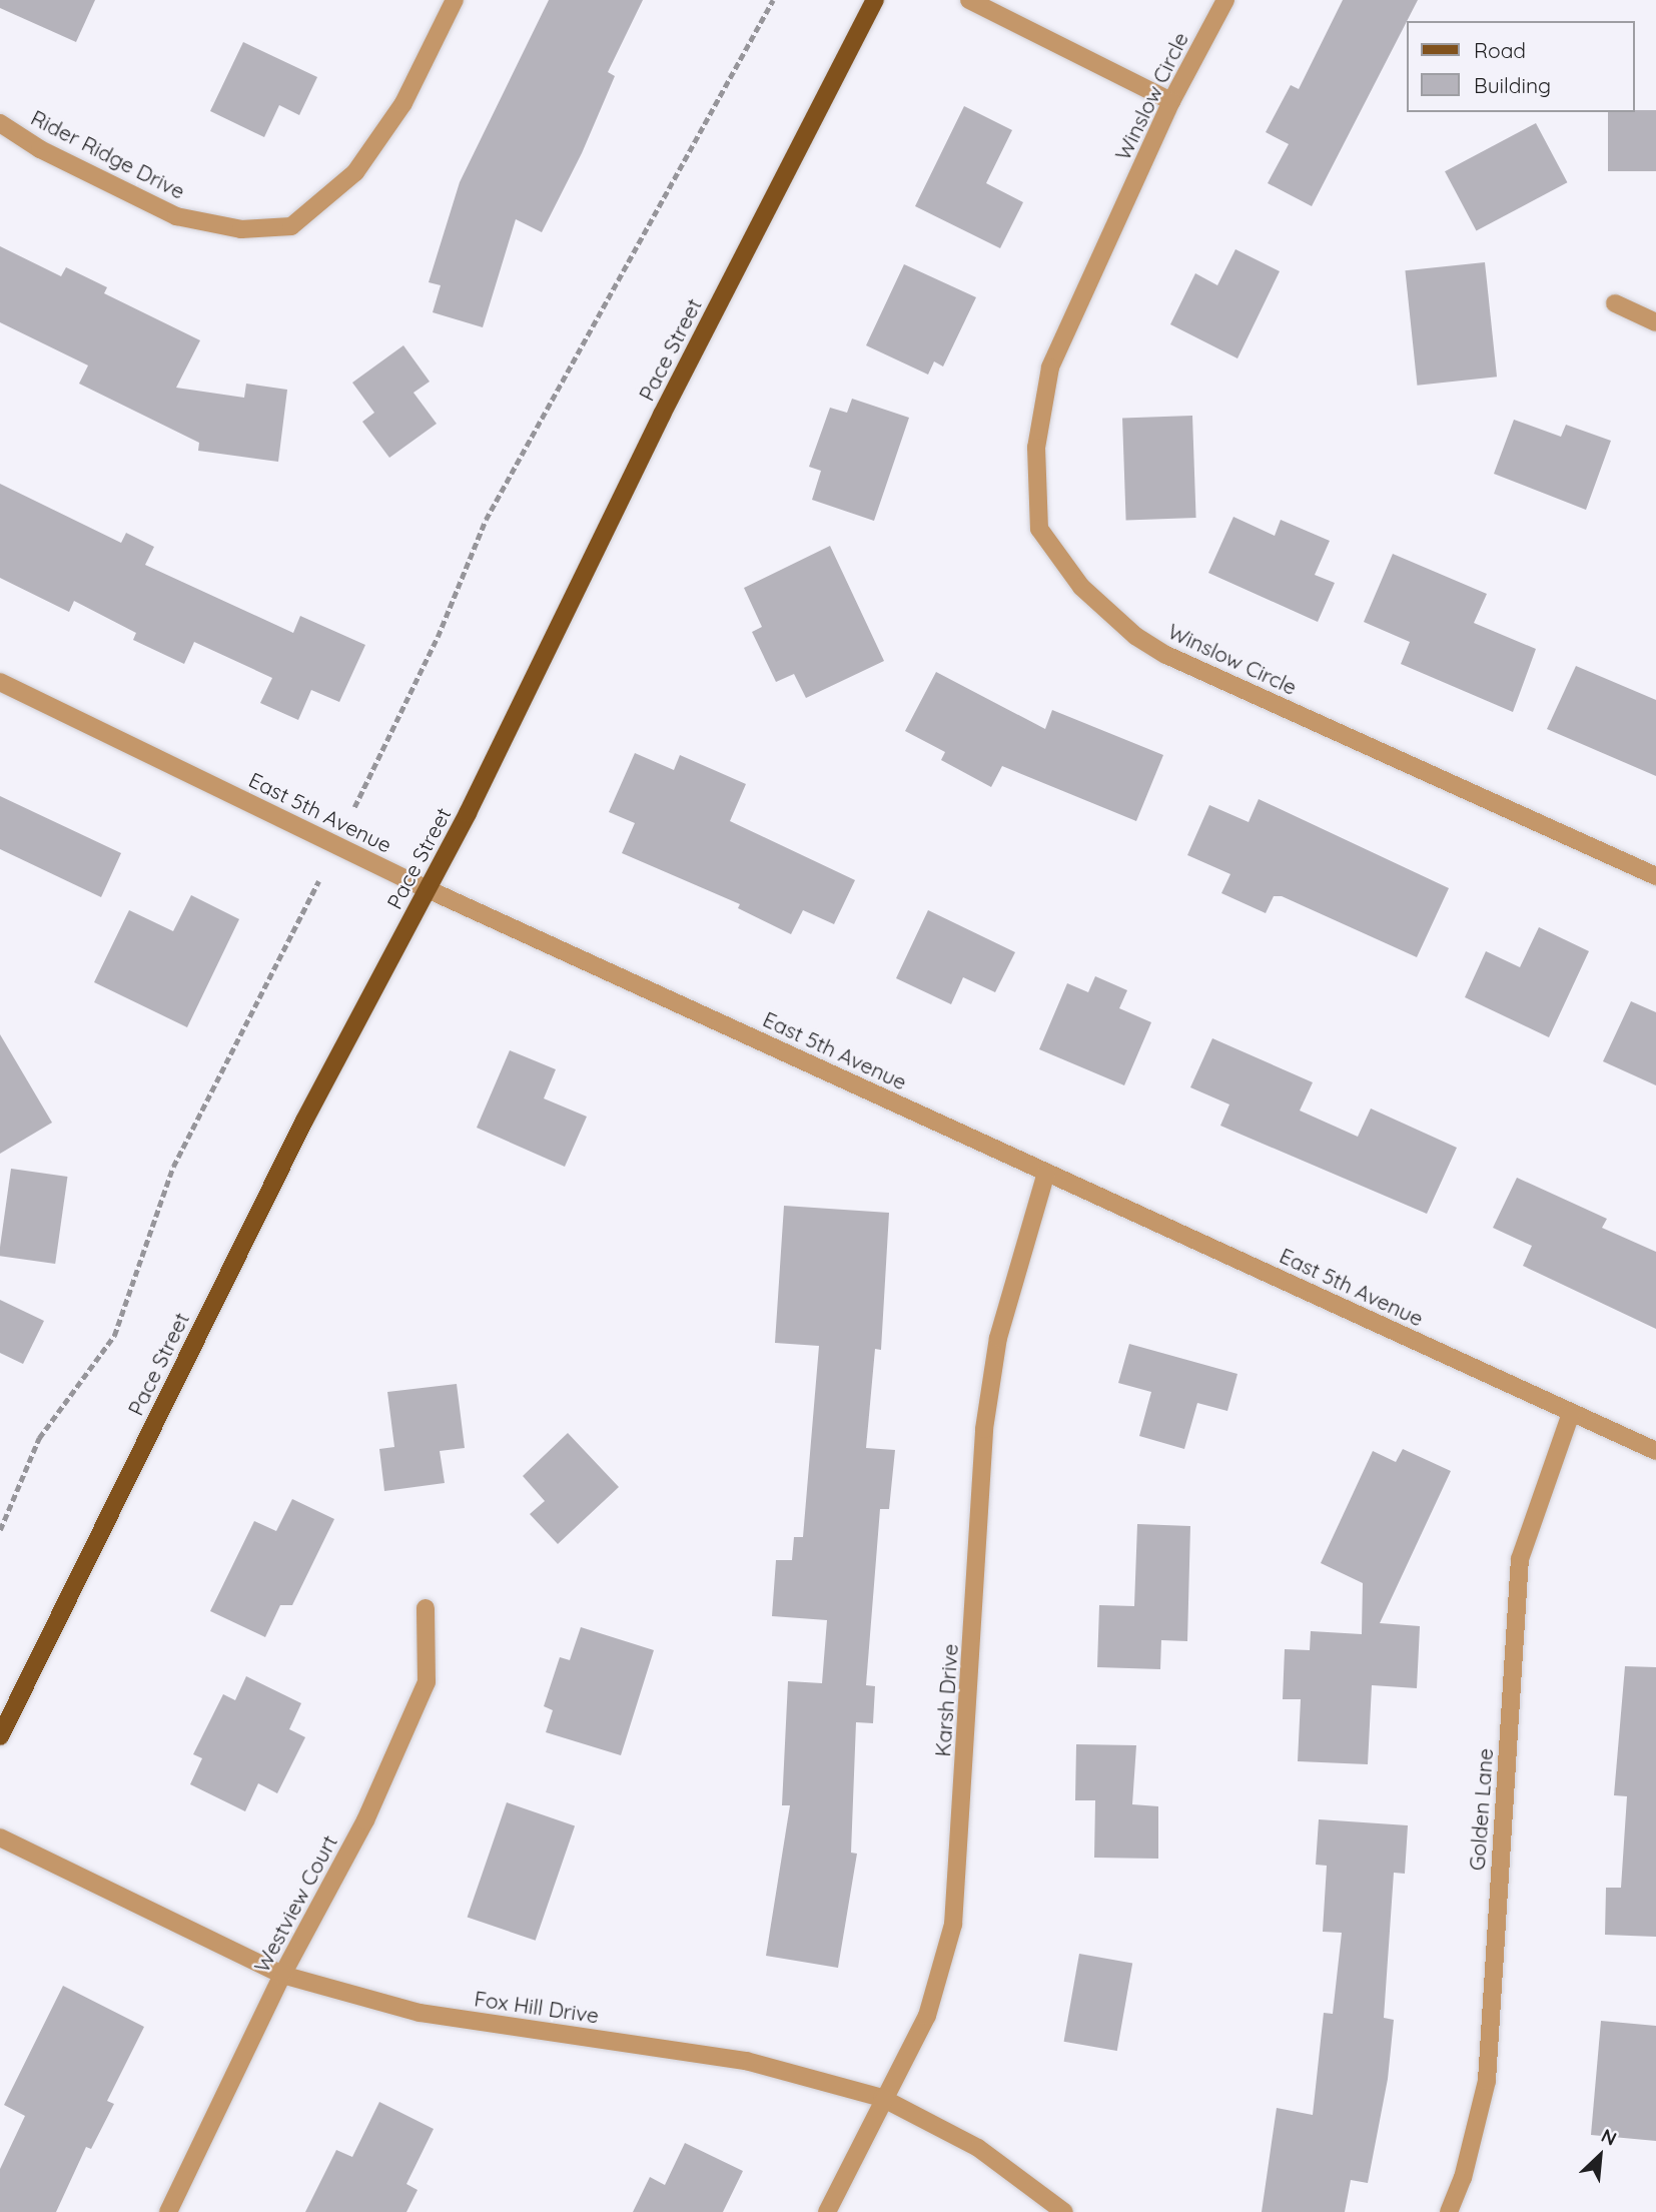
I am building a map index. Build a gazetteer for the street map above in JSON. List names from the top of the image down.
{
  "streets": {
    "main road": ["Pace Street"],
    "street": [
      "Winslow Circle",
      "Rider Ridge Drive",
      "East 5th Avenue",
      "Karsh Drive",
      "Golden Lane",
      "Westview Court",
      "Fox Hill Drive"
    ]
  },
  "crossings": [
    ["Pace Street", "East 5th Avenue"],
    ["East 5th Avenue", "Karsh Drive"],
    ["East 5th Avenue", "Golden Lane"],
    ["Karsh Drive", "Fox Hill Drive"],
    ["Westview Court", "Fox Hill Drive"]
  ],
  "legend": ["Road", "Building"],
  "north": "top right"
}
